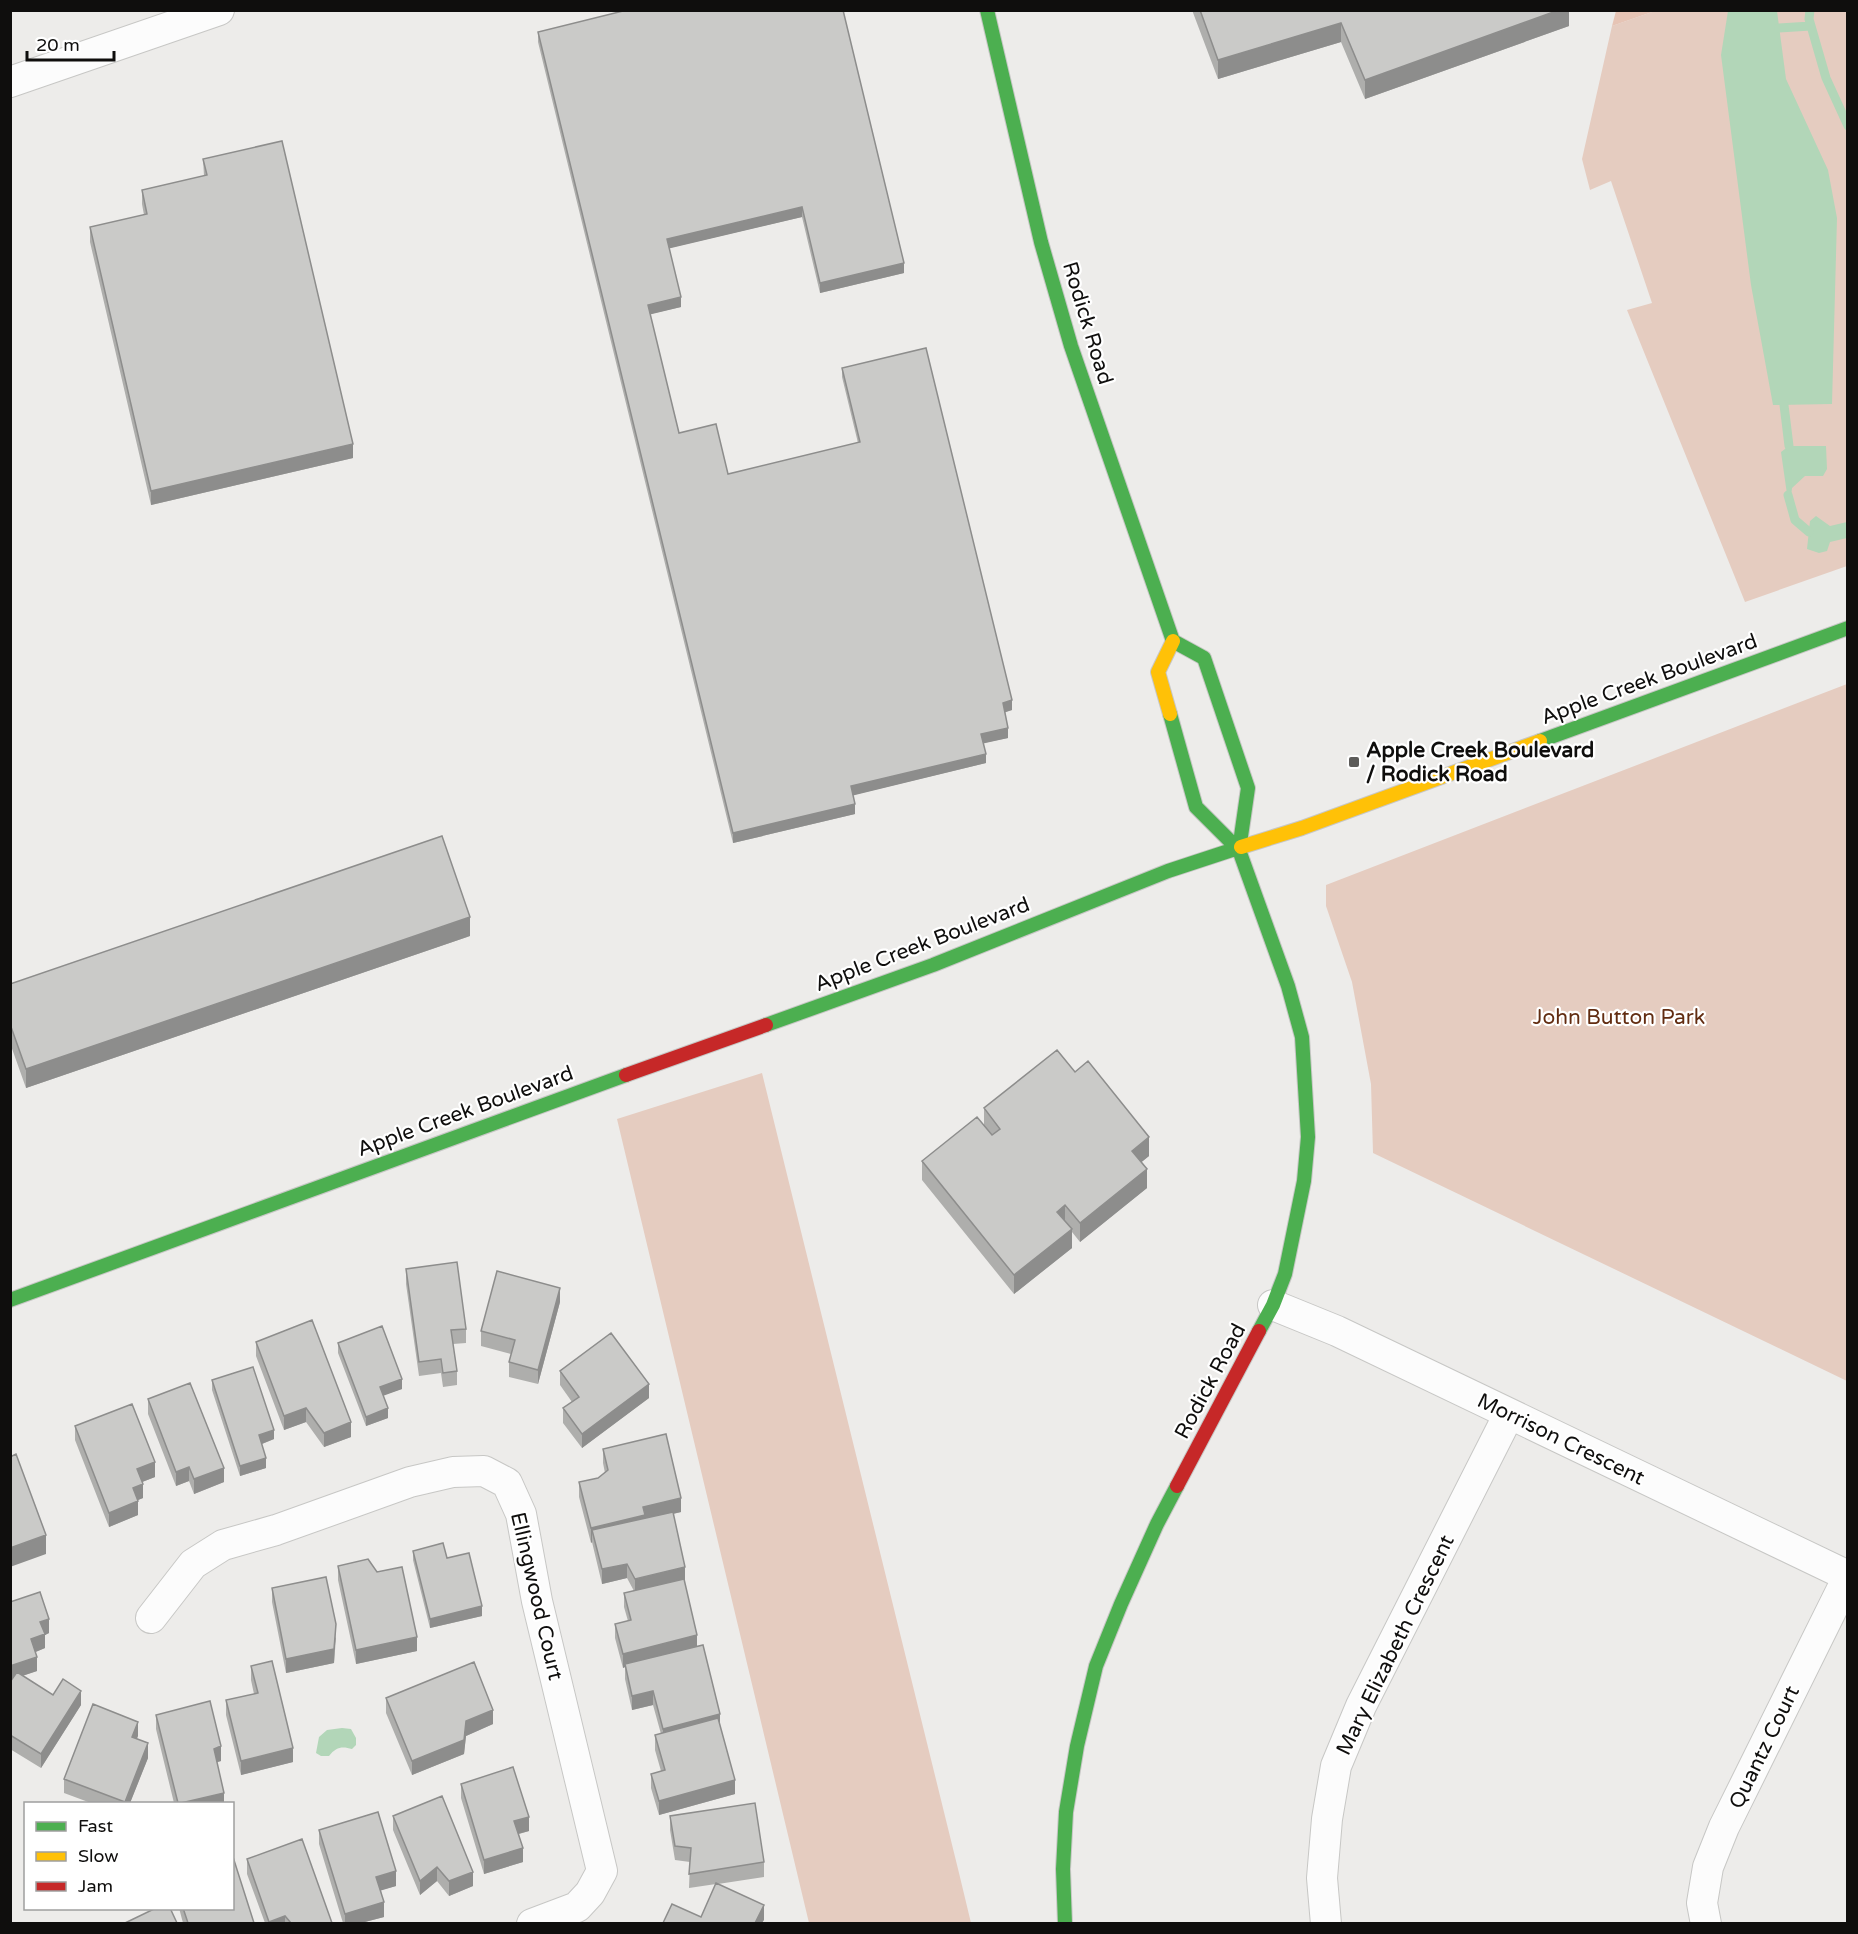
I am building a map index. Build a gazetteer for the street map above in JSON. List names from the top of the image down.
{
  "streets": {
    "main road": ["Rodick Road", "Apple Creek Boulevard"],
    "street": [
      "Morrison Crescent",
      "Ellingwood Court",
      "Mary Elizabeth Crescent",
      "Quantz Court"
    ]
  },
  "crossings": [
    ["Rodick Road", "Apple Creek Boulevard"],
    ["Rodick Road", "Morrison Crescent"],
    ["Morrison Crescent", "Mary Elizabeth Crescent"],
    ["Morrison Crescent", "Quantz Court"]
  ],
  "parks": ["John Button Park"],
  "places": {
    "transit": ["Apple Creek Boulevard / Rodick Road"]
  },
  "legend": ["Fast", "Slow", "Jam"],
  "scale_bar": "20 m"
}
